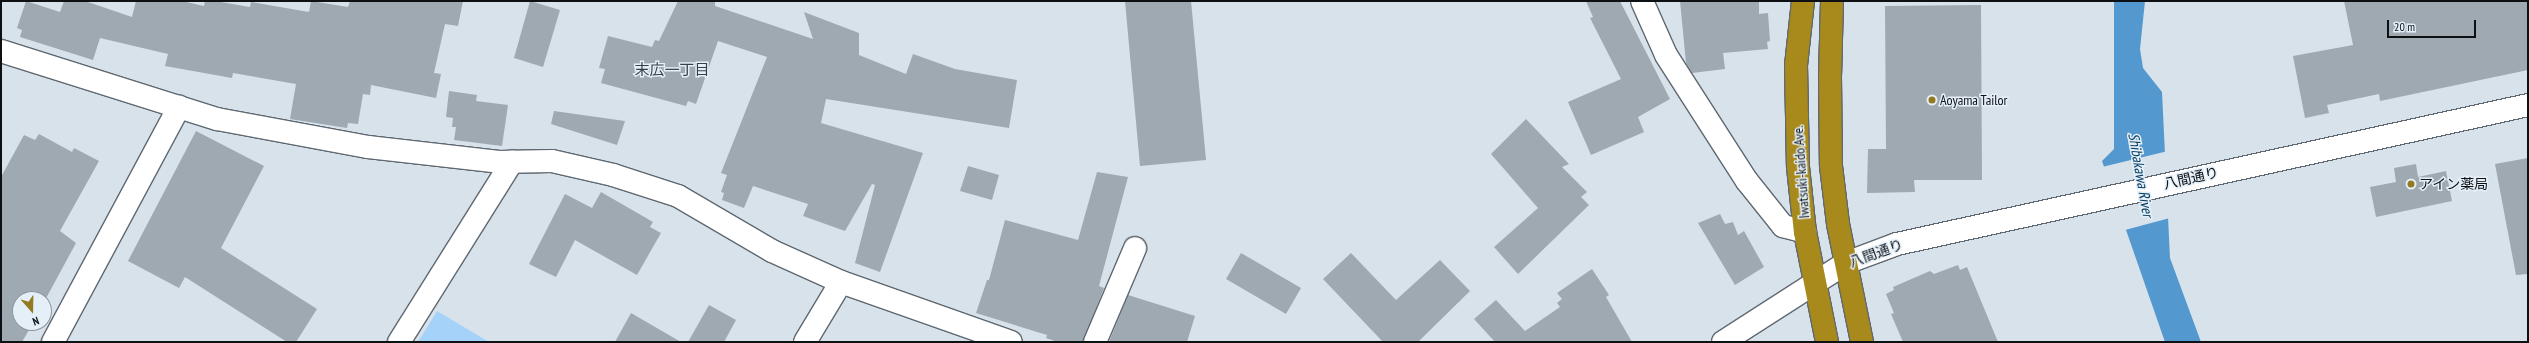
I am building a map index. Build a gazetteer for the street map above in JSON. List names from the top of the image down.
{
  "streets": {
    "highway": ["Iwatsuki-kaido Ave."],
    "street": ["八間通り"]
  },
  "crossings": [
    ["Iwatsuki-kaido Ave.", "八間通り"]
  ],
  "districts": ["末広一丁目"],
  "water": ["Shibakawa River"],
  "places": ["Aoyama Tailor", "アイン薬局"],
  "scale_bar": "20 m",
  "north": "bottom"
}
